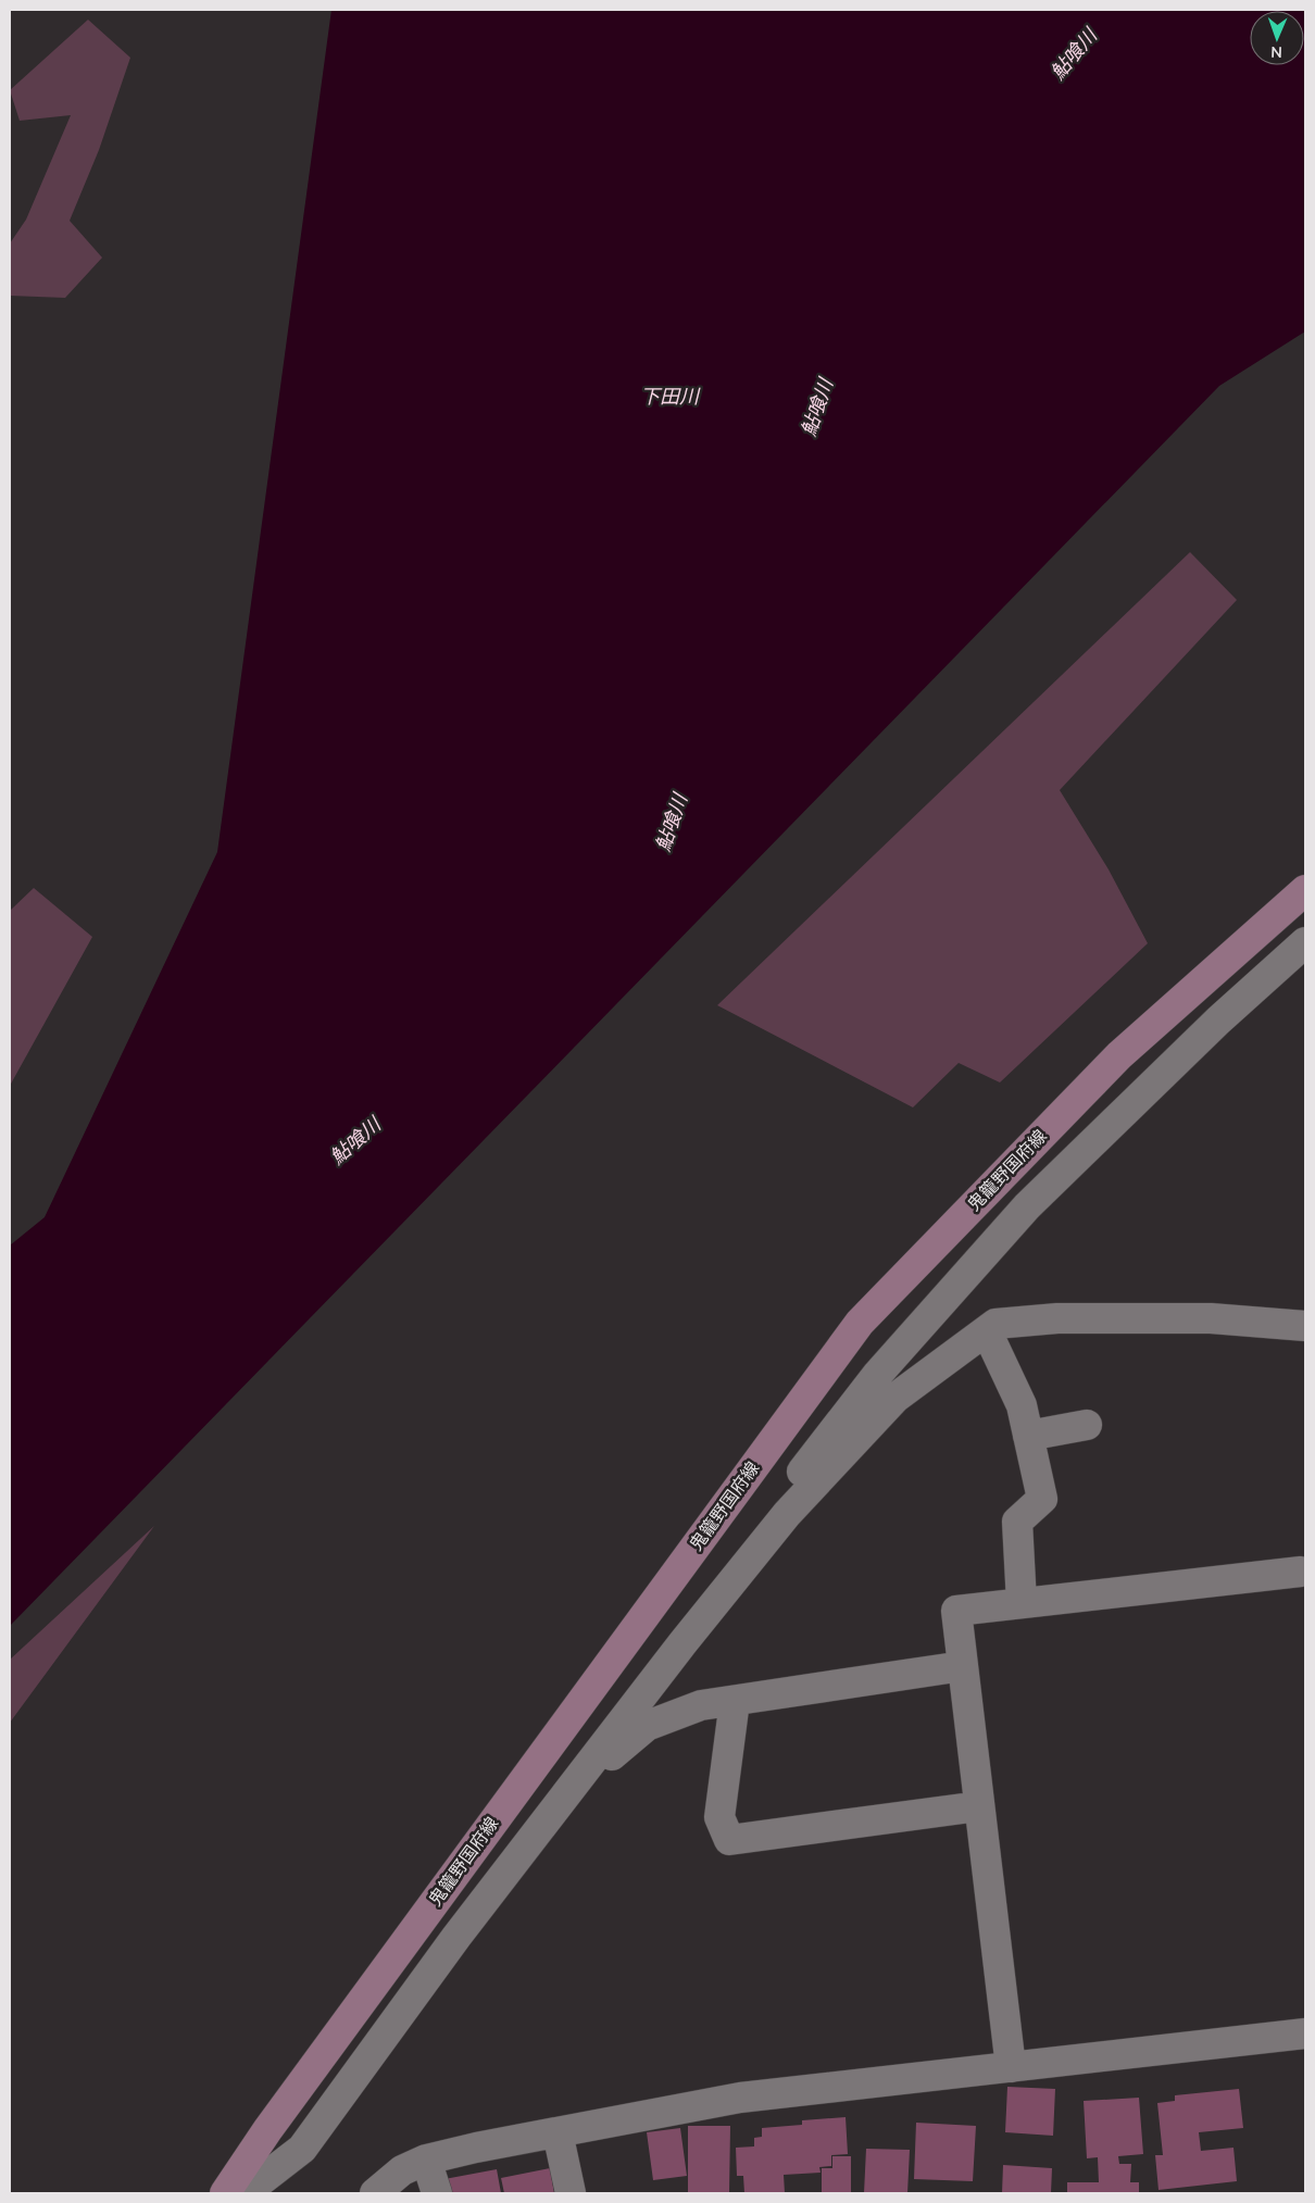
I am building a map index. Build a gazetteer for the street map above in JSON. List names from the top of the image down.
{
  "streets": {
    "main road": ["鬼籠野国府線"]
  },
  "water": ["鮎喰川", "下田川"],
  "north": "bottom"
}
